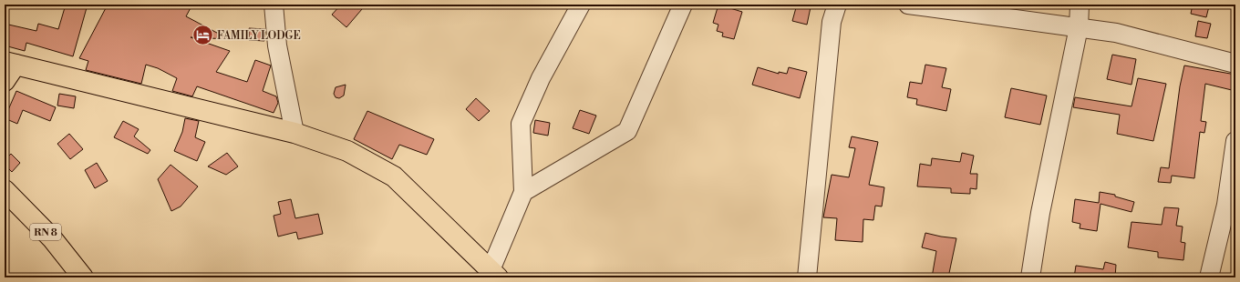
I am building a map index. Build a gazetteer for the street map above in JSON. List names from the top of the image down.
{
  "streets": {
    "main road": ["RN 8"]
  },
  "places": {
    "hotel": ["FAMILY LODGE"]
  }
}
